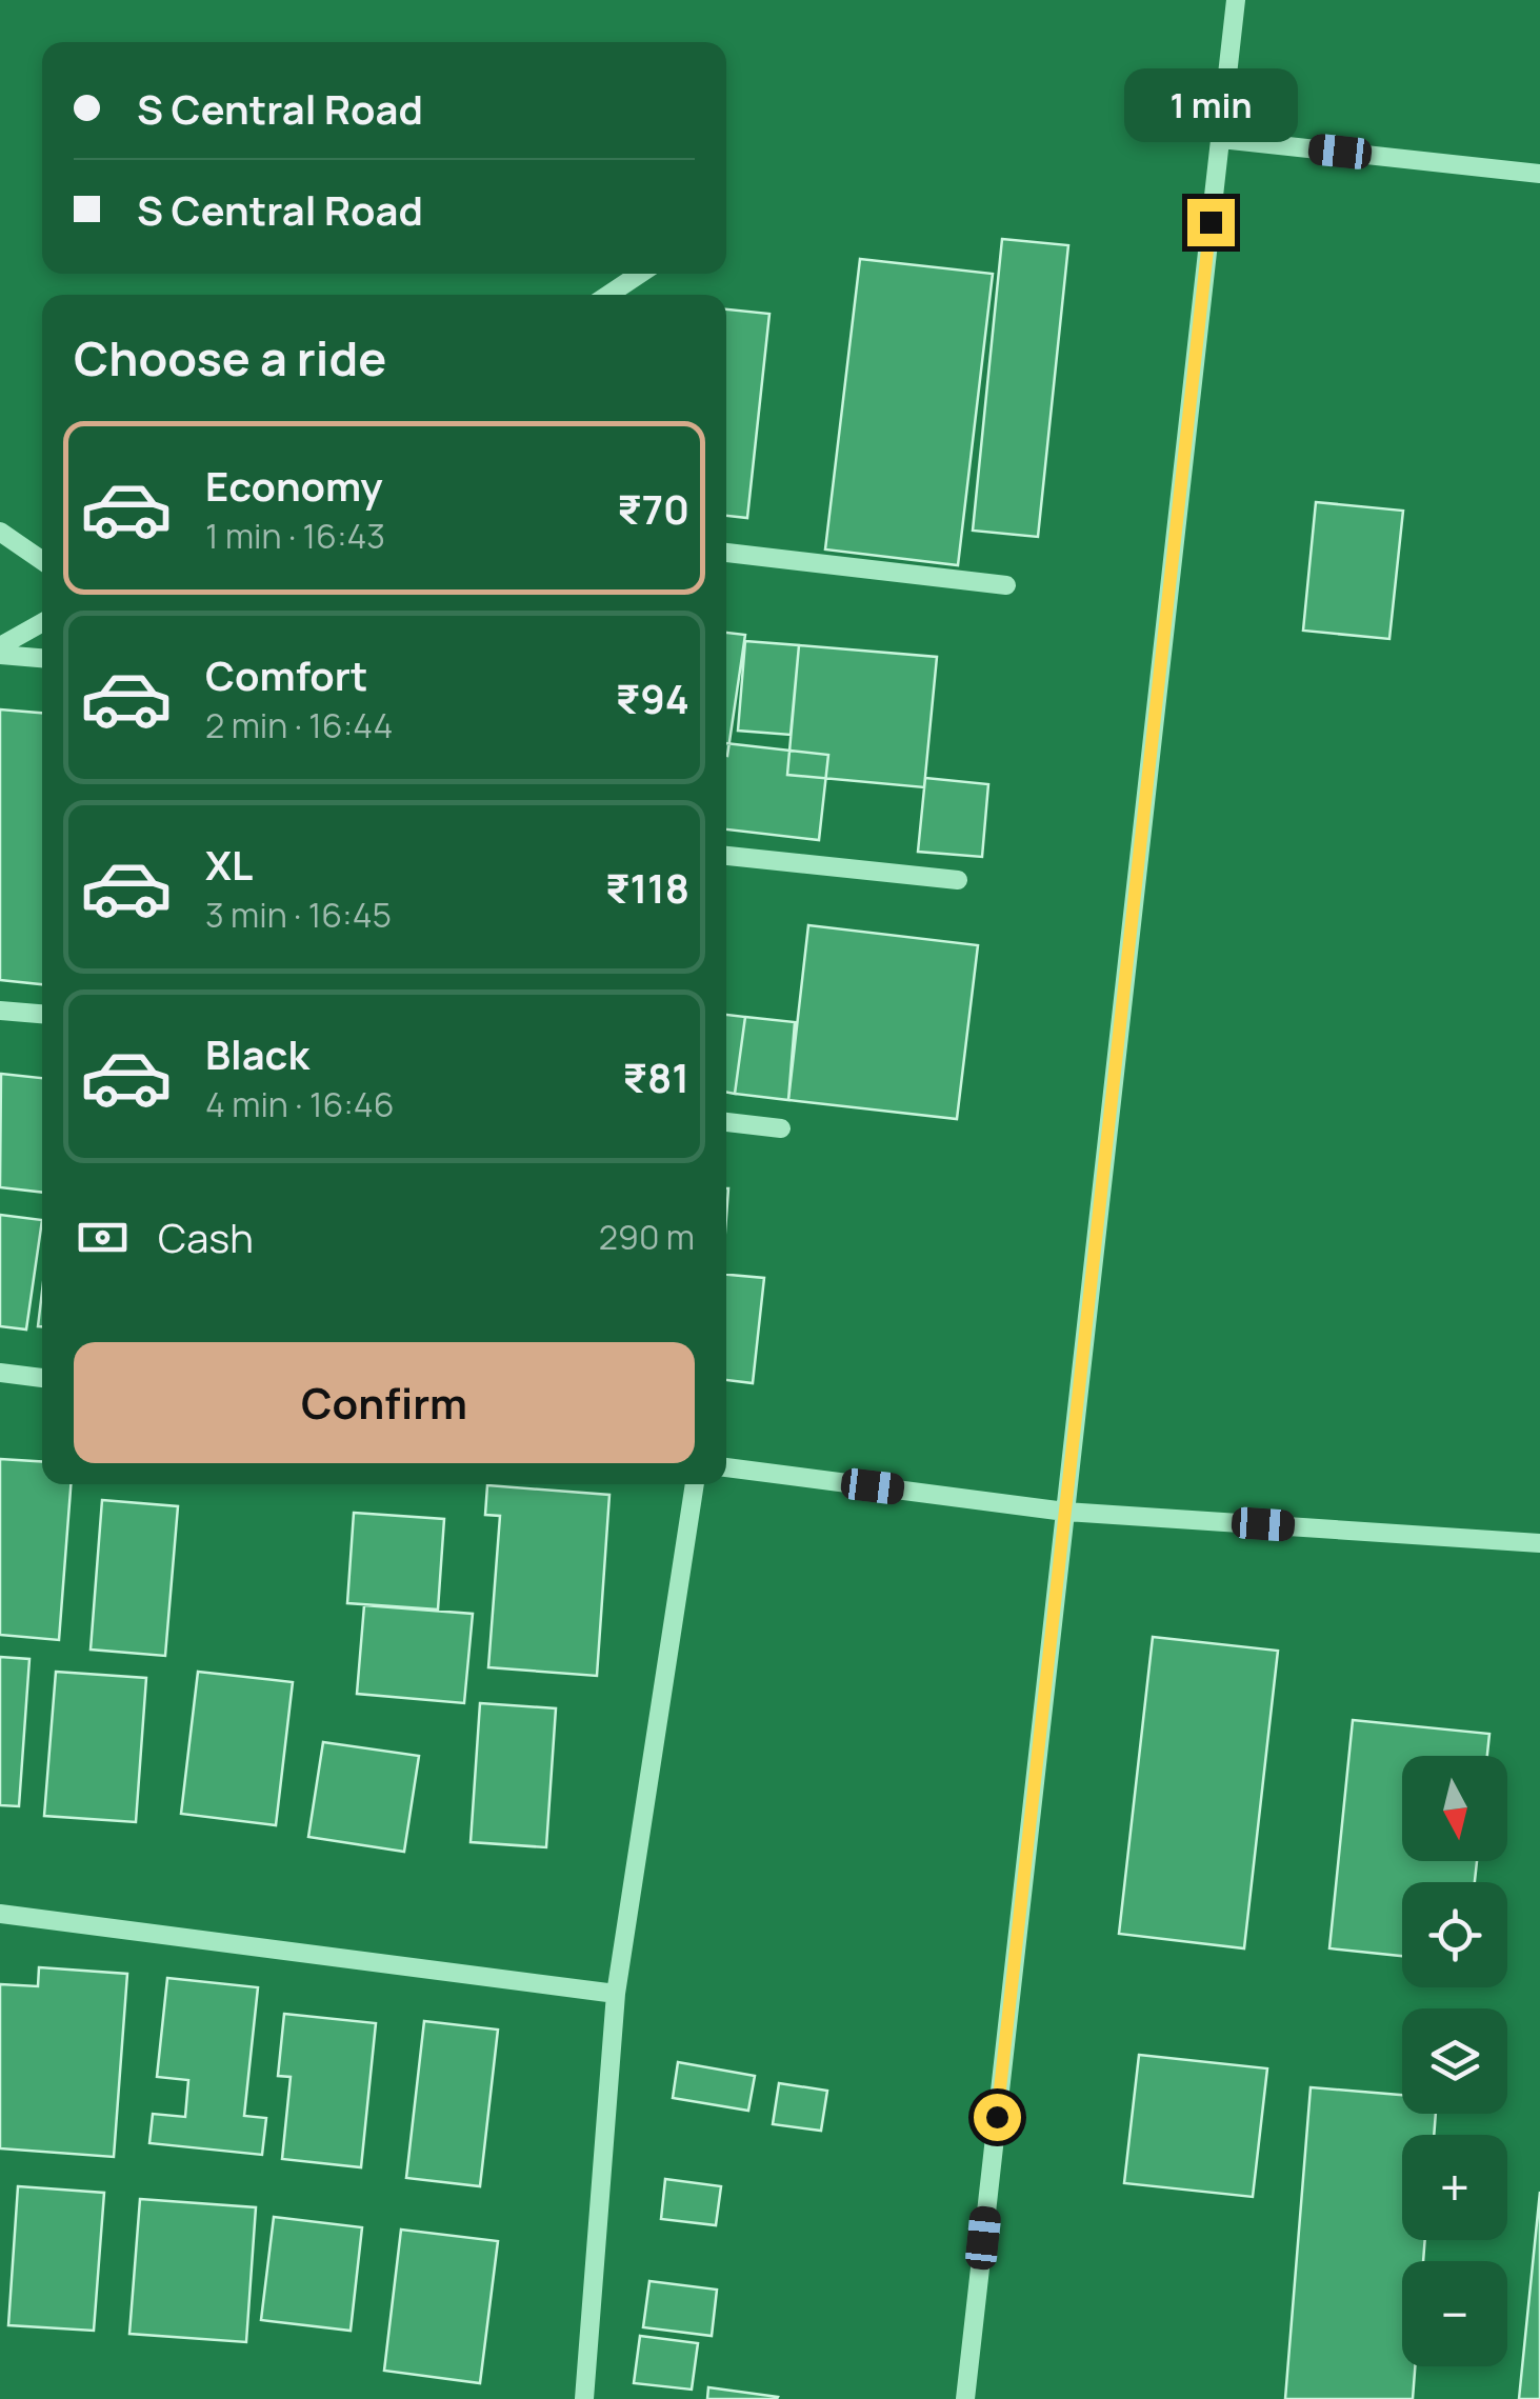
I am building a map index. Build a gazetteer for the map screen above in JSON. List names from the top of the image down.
{
  "north": "bottom",
  "page": {
    "banner": ["S Central Road", "S Central Road"],
    "bubble": "1 min",
    "heading": "Choose a ride",
    "list": [
      {
        "name": "Economy",
        "note": "1 min · 16:43",
        "value": "₹70"
      },
      {
        "name": "Comfort",
        "note": "2 min · 16:44",
        "value": "₹94"
      },
      {
        "name": "XL",
        "note": "3 min · 16:45",
        "value": "₹118"
      },
      {
        "name": "Black",
        "note": "4 min · 16:46",
        "value": "₹81"
      }
    ],
    "pay": ["Cash", "290 m"],
    "buttons": "Confirm",
    "map_buttons": ["+", "−"]
  }
}
